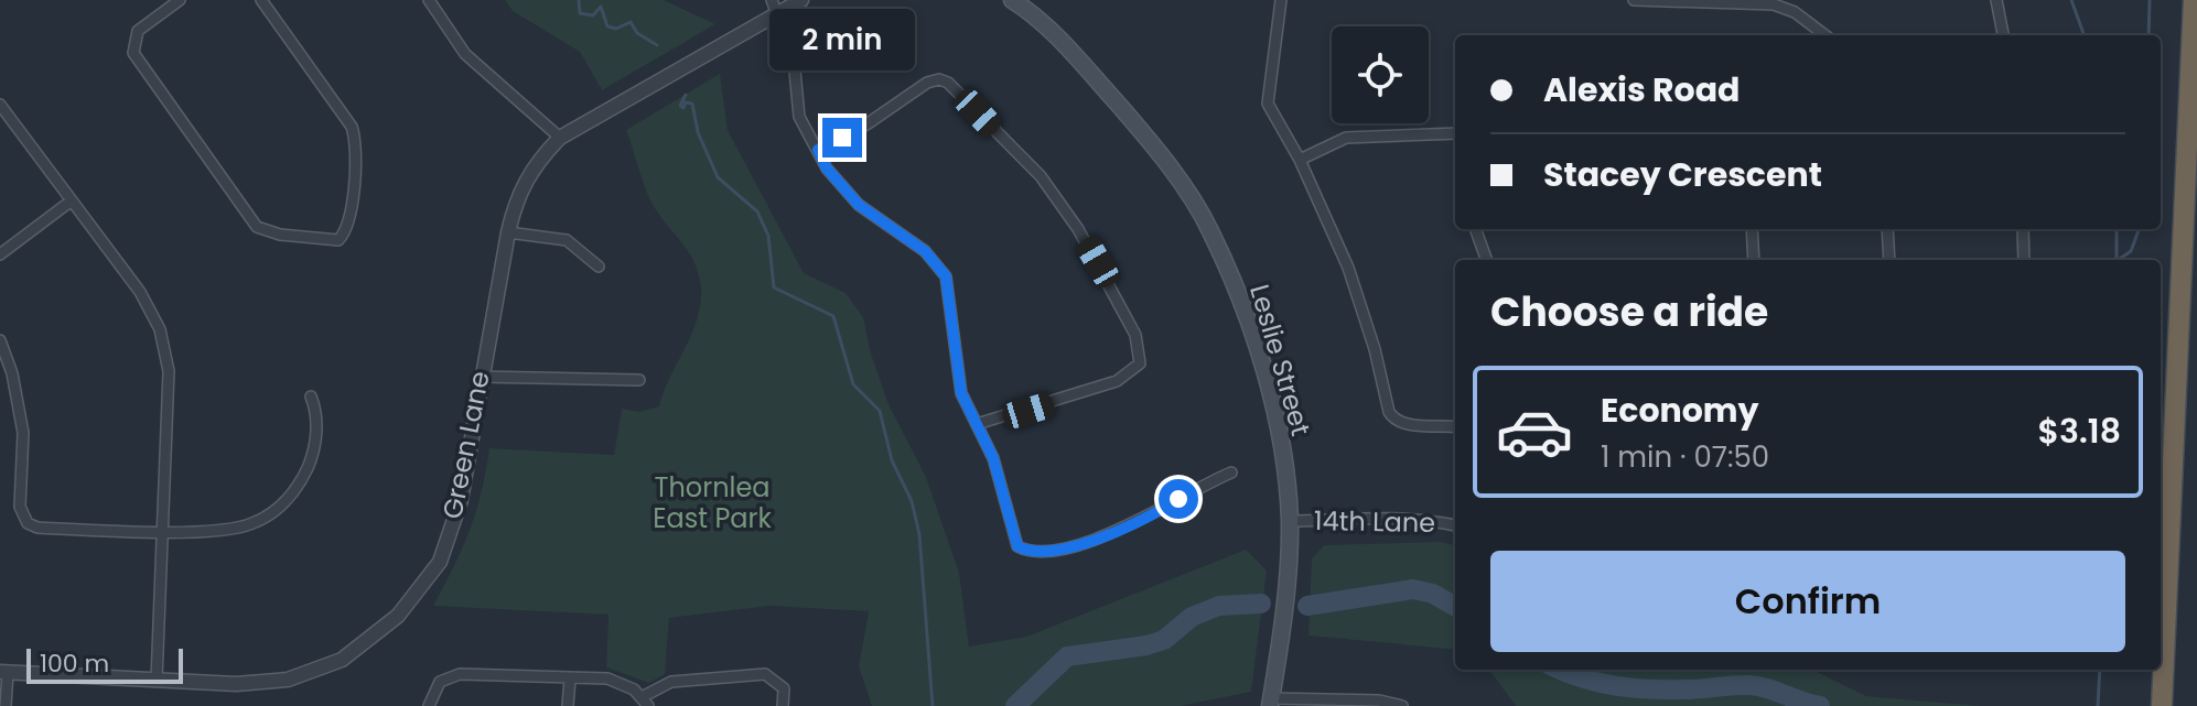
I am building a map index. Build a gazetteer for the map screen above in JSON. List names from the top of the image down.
{
  "streets": {
    "main road": ["Leslie Street"],
    "street": ["Green Lane", "14th Lane"]
  },
  "crossings": [
    ["Leslie Street", "14th Lane"]
  ],
  "parks": ["Thornlea East Park"],
  "scale_bar": "100 m",
  "page": {
    "bubble": "2 min",
    "banner": ["Alexis Road", "Stacey Crescent"],
    "heading": "Choose a ride",
    "list": [
      {
        "name": "Economy",
        "note": "1 min · 07:50",
        "value": "$3.18"
      }
    ],
    "buttons": "Confirm",
    "scale": "100 m"
  }
}
